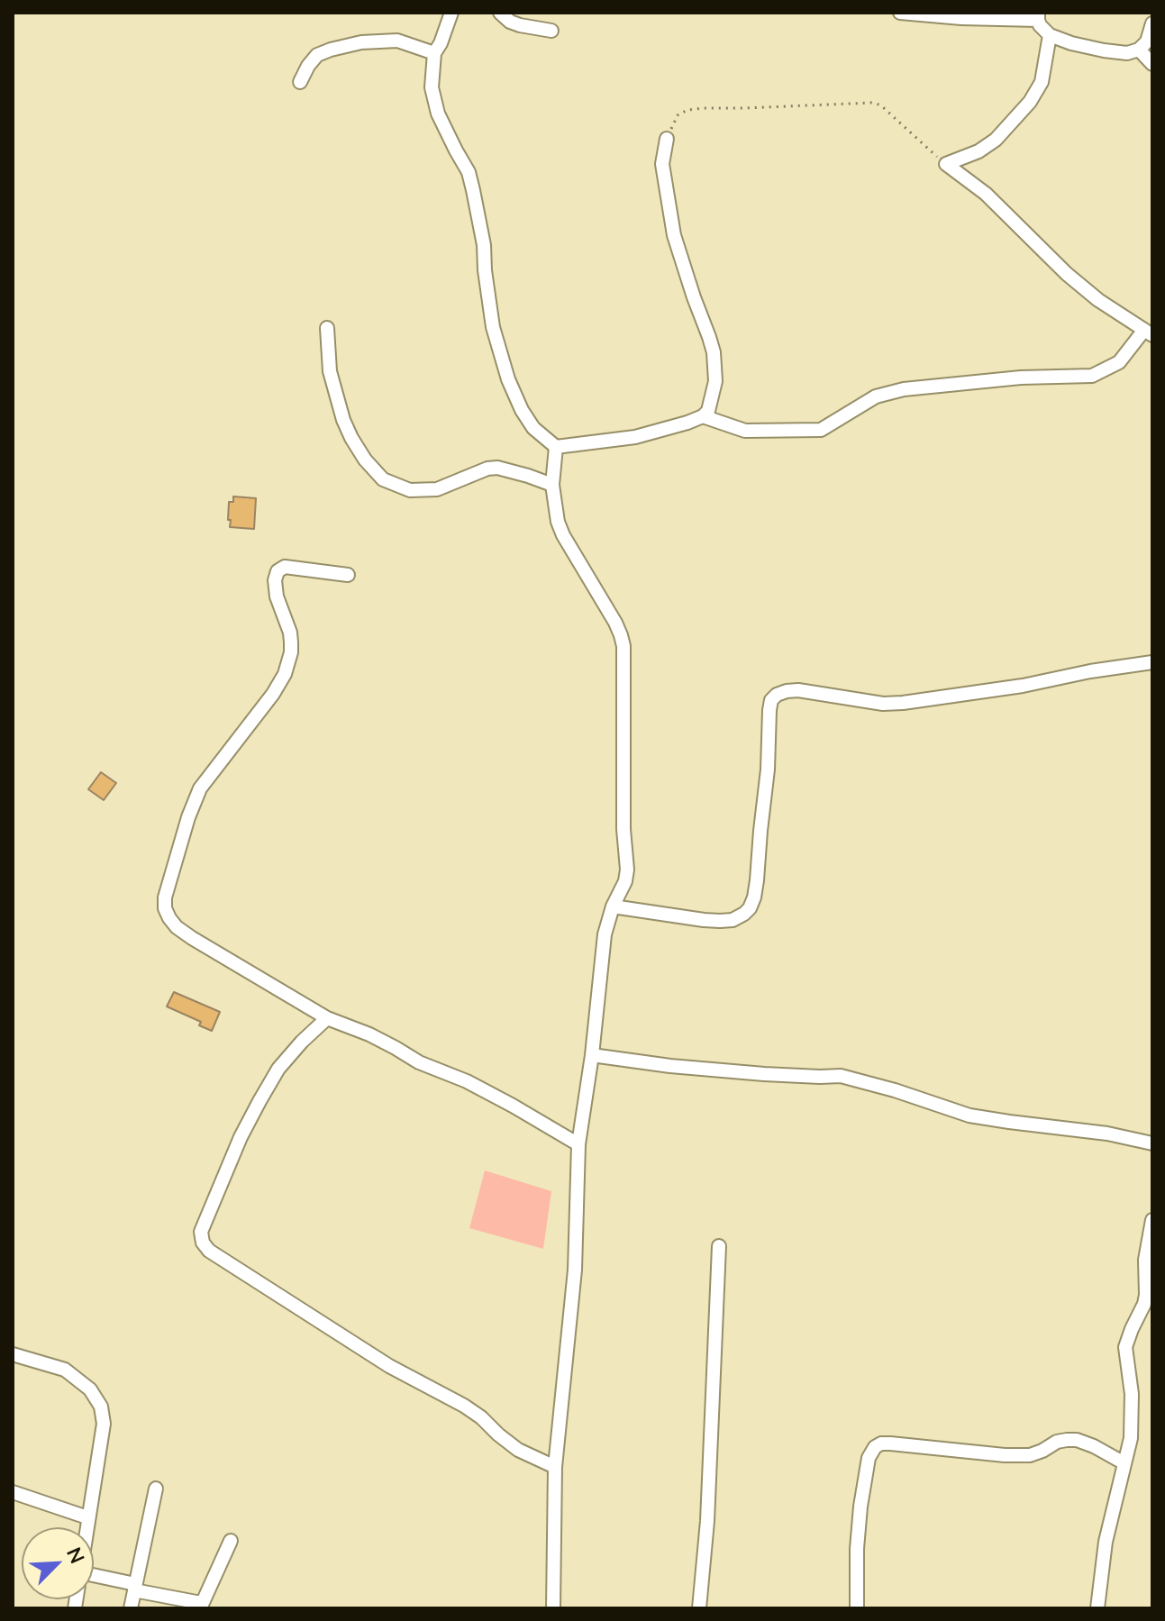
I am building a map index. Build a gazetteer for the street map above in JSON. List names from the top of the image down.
{
  "north": "top right"
}
